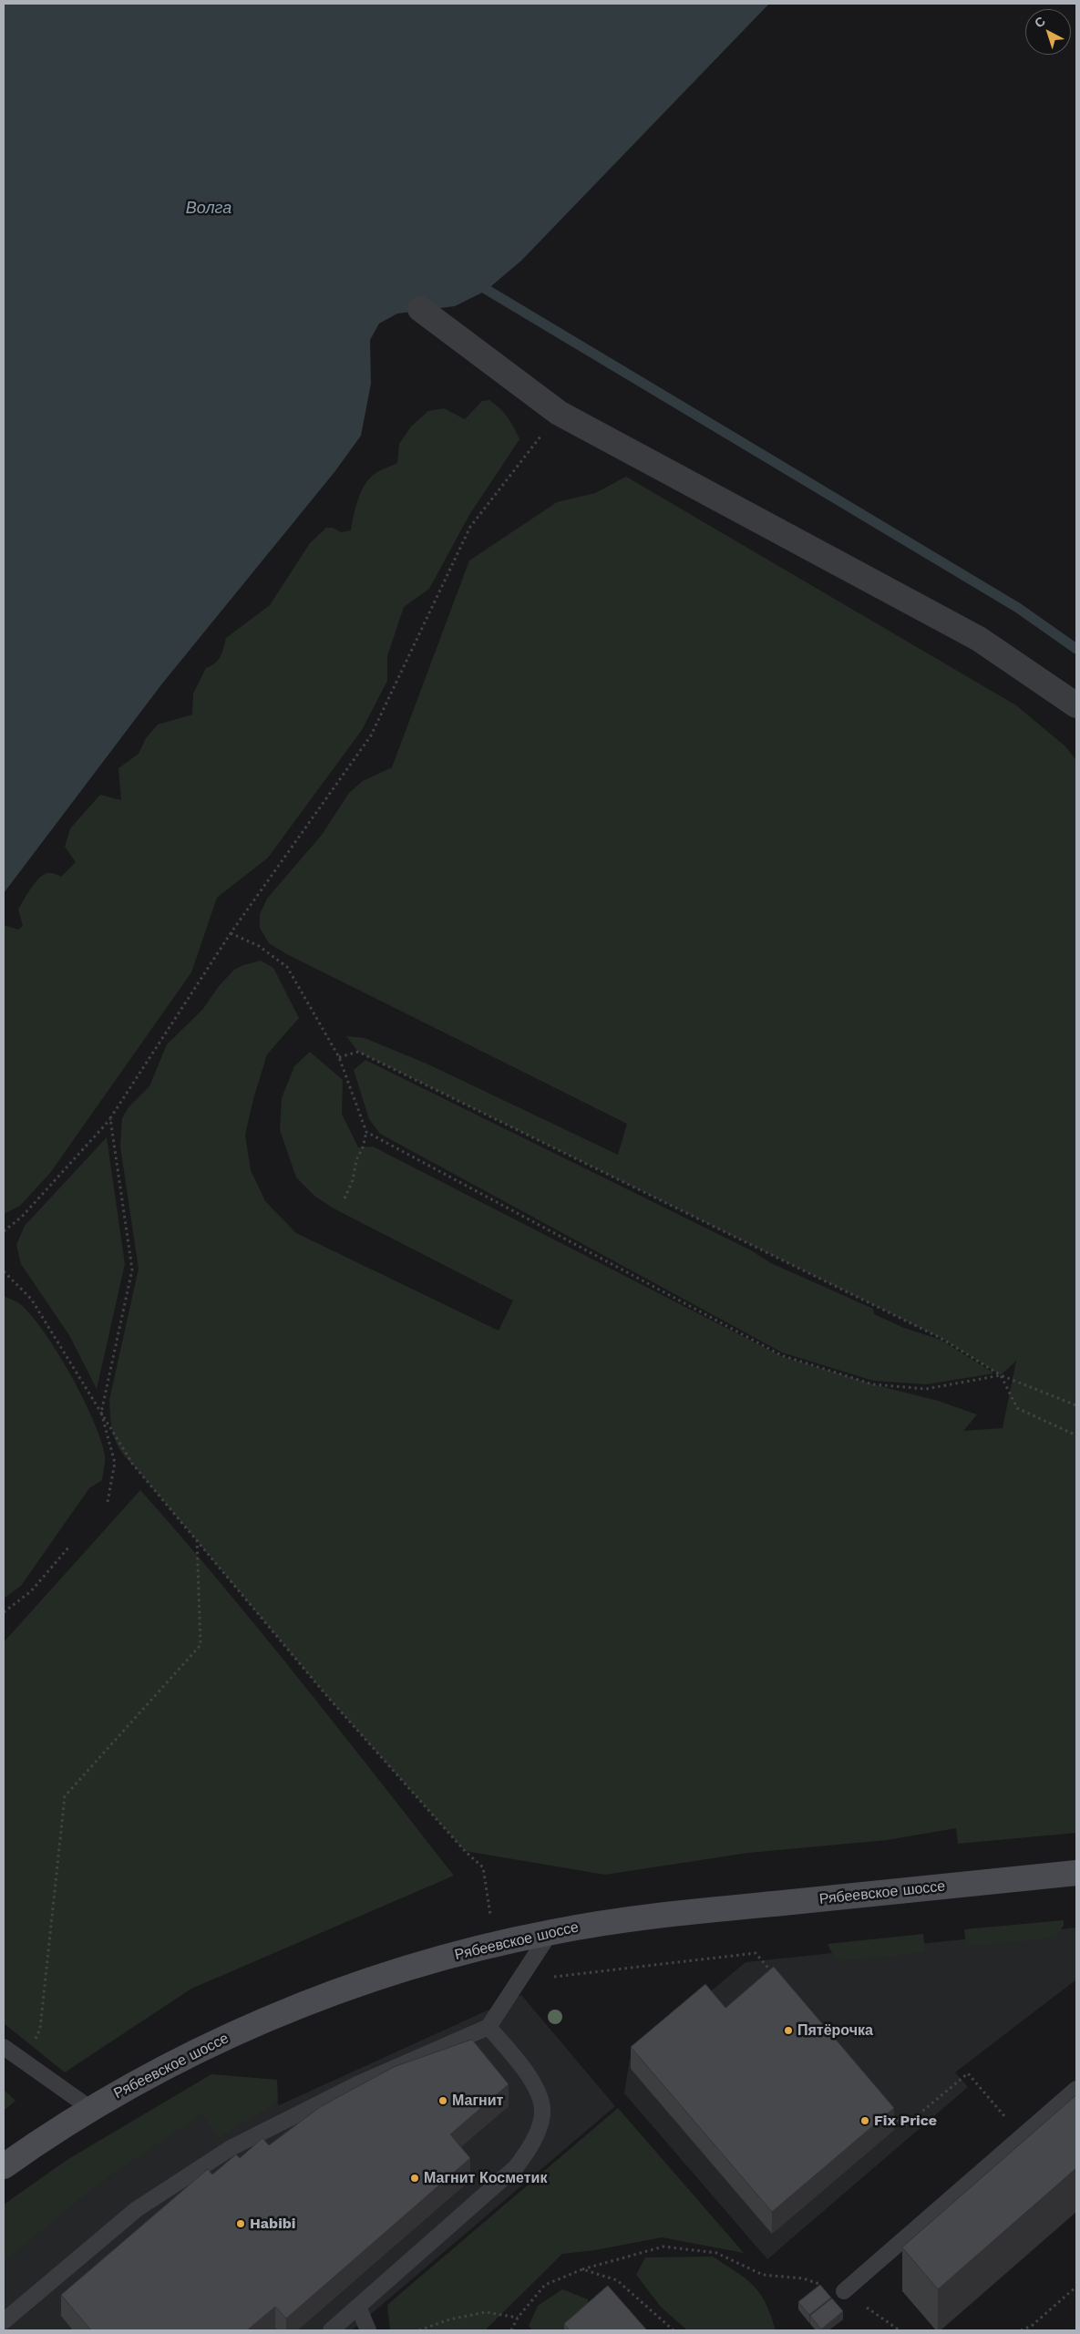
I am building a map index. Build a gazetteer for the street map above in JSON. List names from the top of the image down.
{
  "streets": {
    "street": ["Рябеевское шоссе"]
  },
  "water": ["Волга"],
  "places": [
    "Пятёрочка",
    "Магнит",
    "Fix Price",
    "Магнит Косметик",
    "Habibi"
  ],
  "north": "top left"
}
